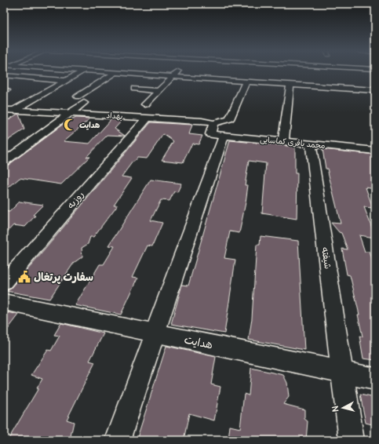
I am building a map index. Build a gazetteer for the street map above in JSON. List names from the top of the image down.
{
  "streets": {
    "street": [
      "بهداد",
      "محمد باقری کماسایی",
      "روزبه",
      "شیفته",
      "هدایت"
    ]
  },
  "crossings": [
    ["بهداد", "روزبه"],
    ["محمد باقری کماسایی", "شیفته"],
    ["شیفته", "هدایت"]
  ],
  "places": {
    "mosque": ["هدایت"],
    "public building": ["سفارت پرتغال"]
  },
  "north": "left"
}
